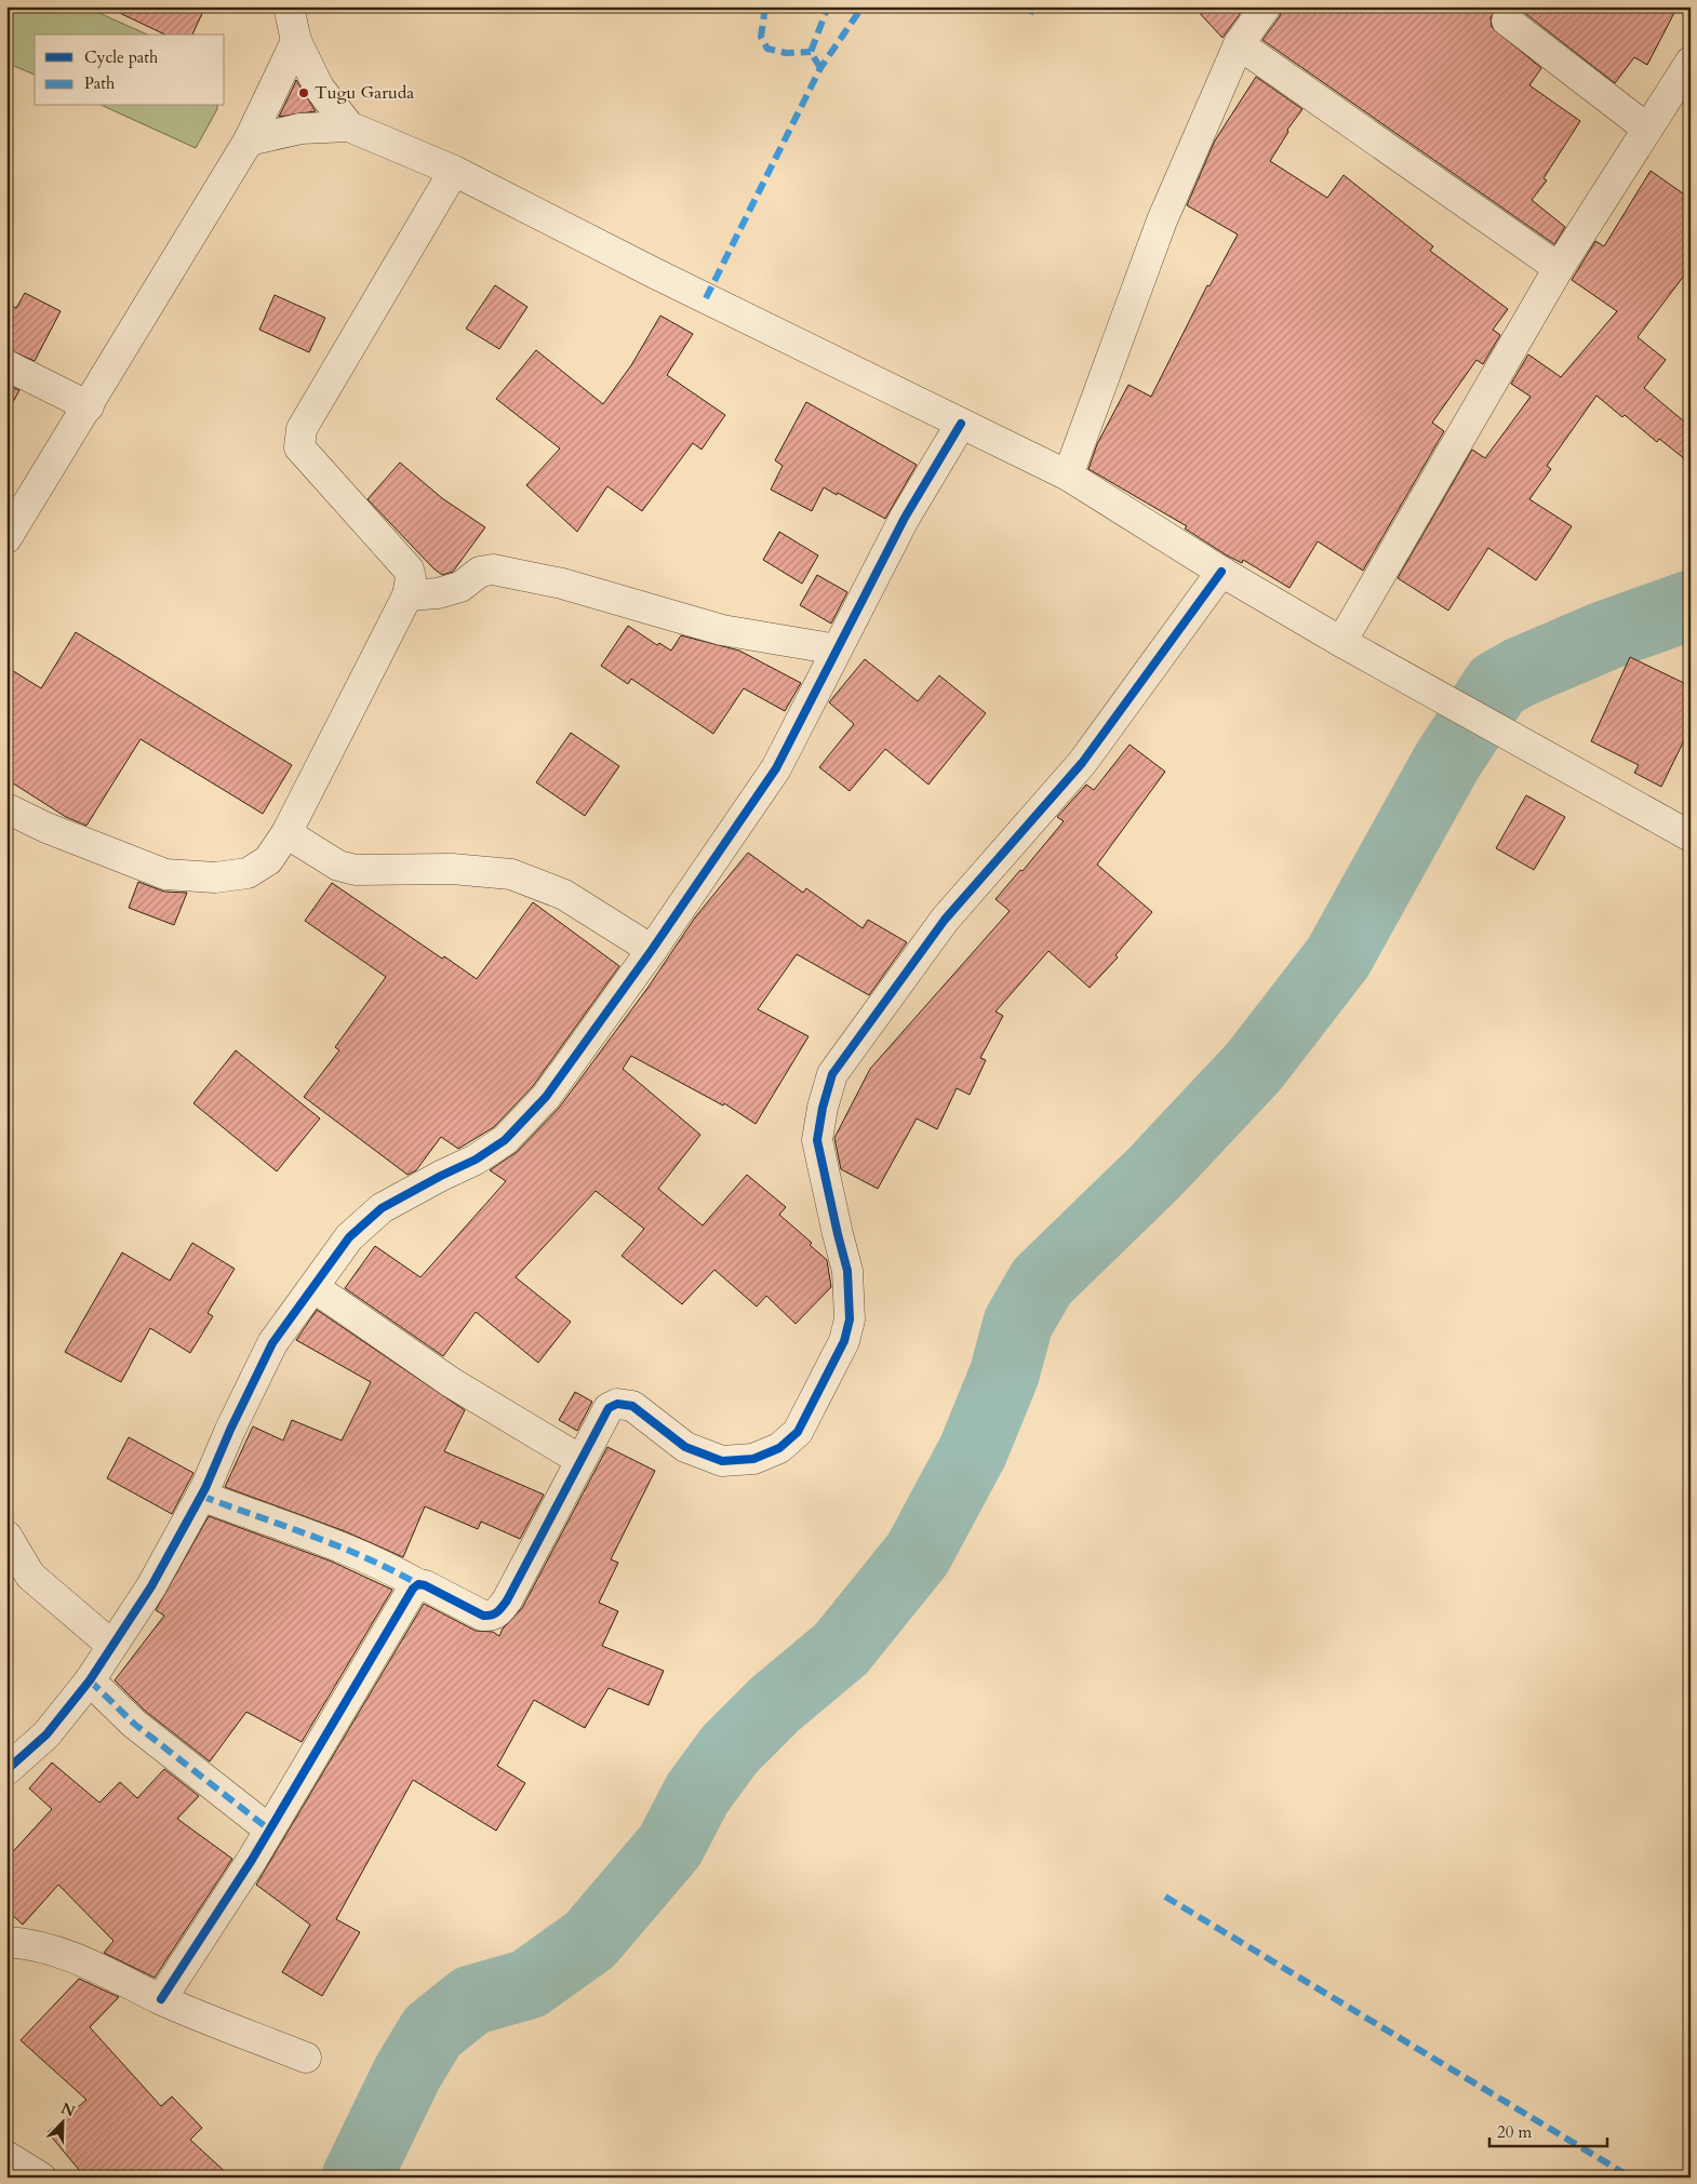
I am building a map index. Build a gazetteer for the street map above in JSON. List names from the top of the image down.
{
  "places": ["Tugu Garuda"],
  "legend": ["Cycle path", "Path"],
  "scale_bar": "20 m",
  "north": "top right"
}
